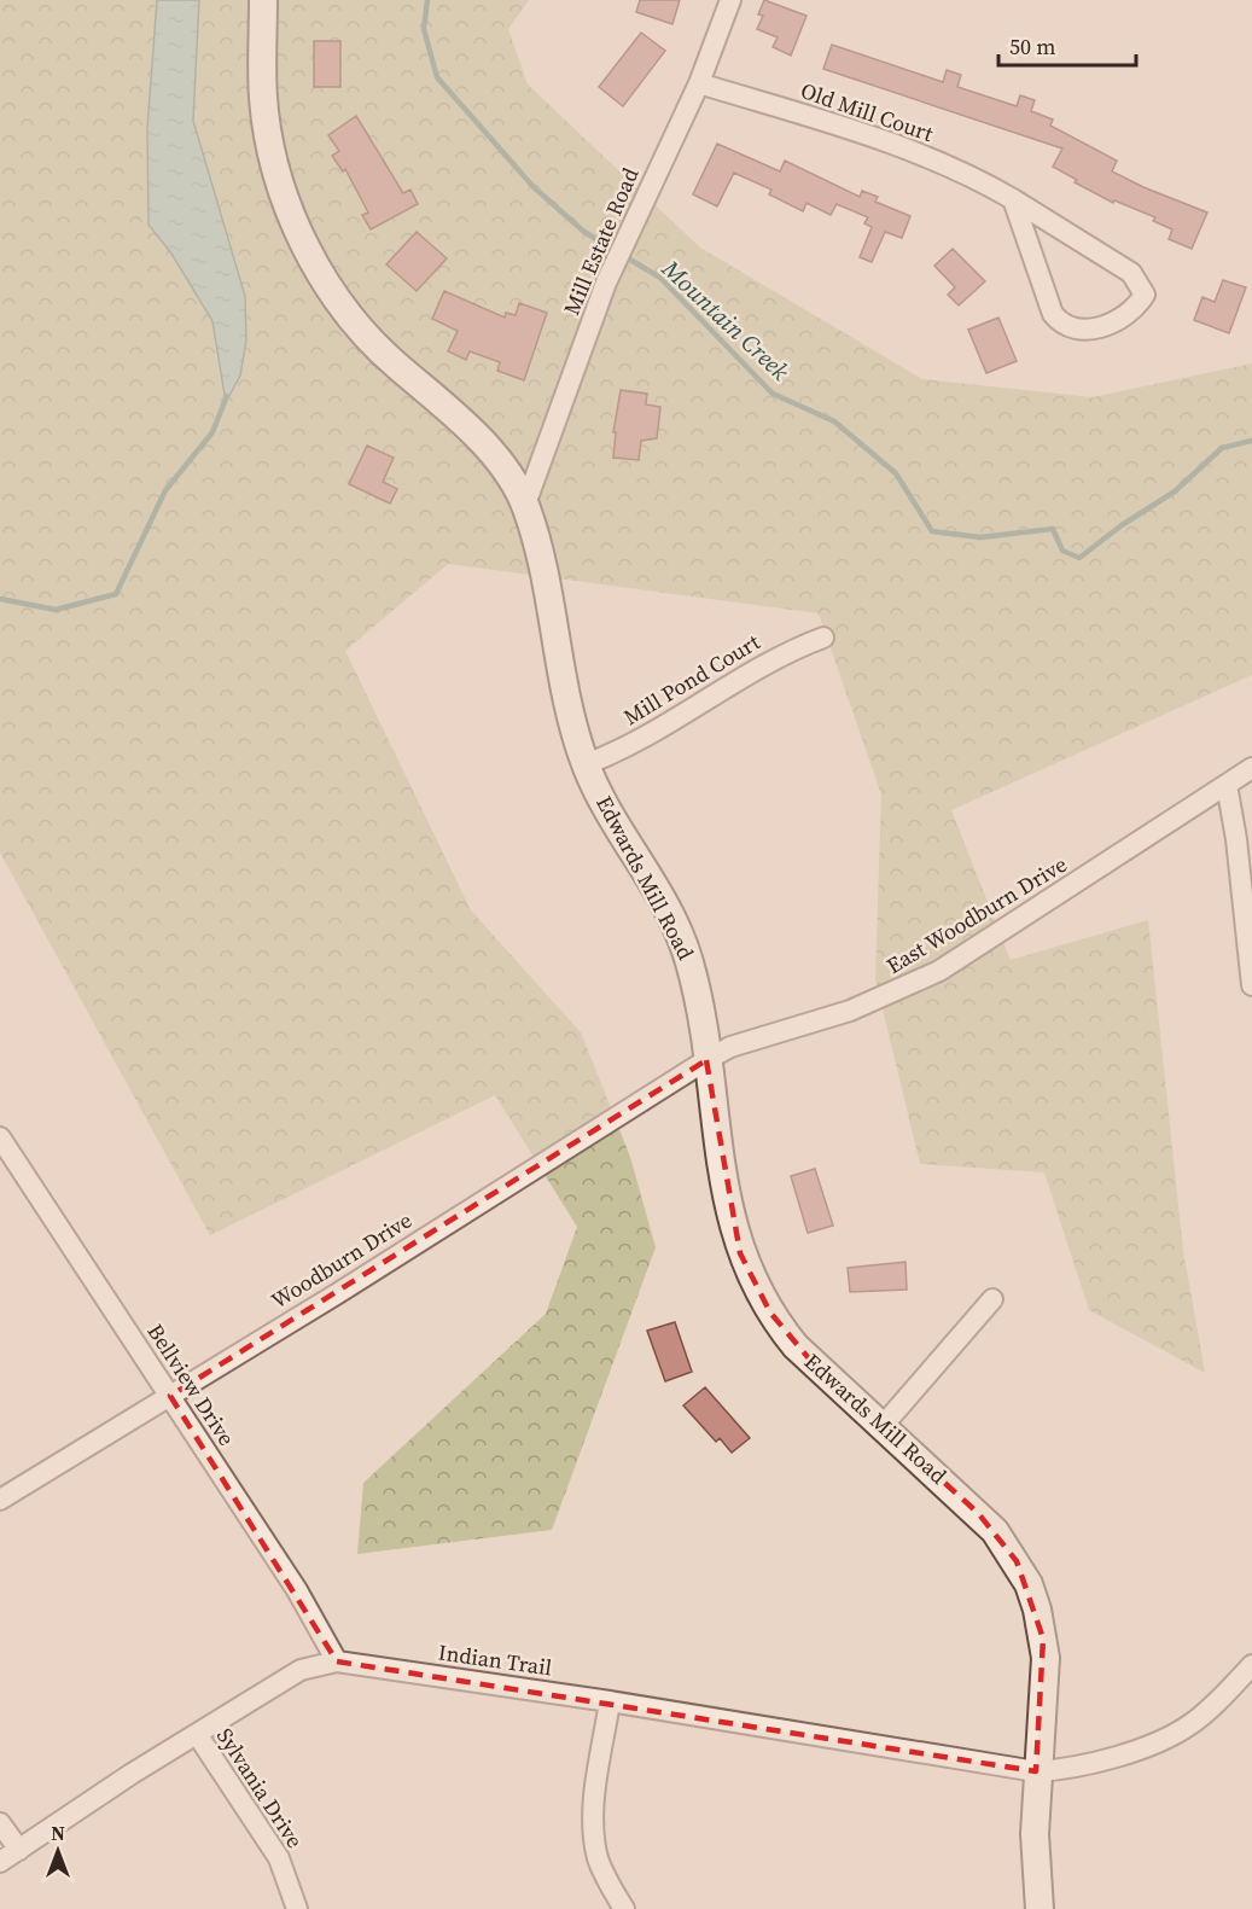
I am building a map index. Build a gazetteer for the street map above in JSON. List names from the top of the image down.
{
  "streets": {
    "street": [
      "Old Mill Court",
      "Mill Estate Road",
      "Mill Pond Court",
      "Edwards Mill Road",
      "East Woodburn Drive",
      "Woodburn Drive",
      "Bellview Drive",
      "Indian Trail",
      "Sylvania Drive"
    ]
  },
  "crossings": [
    ["Old Mill Court", "Mill Estate Road"],
    ["Mill Estate Road", "Edwards Mill Road"],
    ["Mill Pond Court", "Edwards Mill Road"],
    ["Edwards Mill Road", "East Woodburn Drive"],
    ["Edwards Mill Road", "Woodburn Drive"],
    ["Edwards Mill Road", "Indian Trail"],
    ["East Woodburn Drive", "Woodburn Drive"],
    ["Woodburn Drive", "Bellview Drive"],
    ["Bellview Drive", "Indian Trail"],
    ["Indian Trail", "Sylvania Drive"]
  ],
  "water": ["Mountain Creek"],
  "scale_bar": "50 m",
  "north": "top"
}
